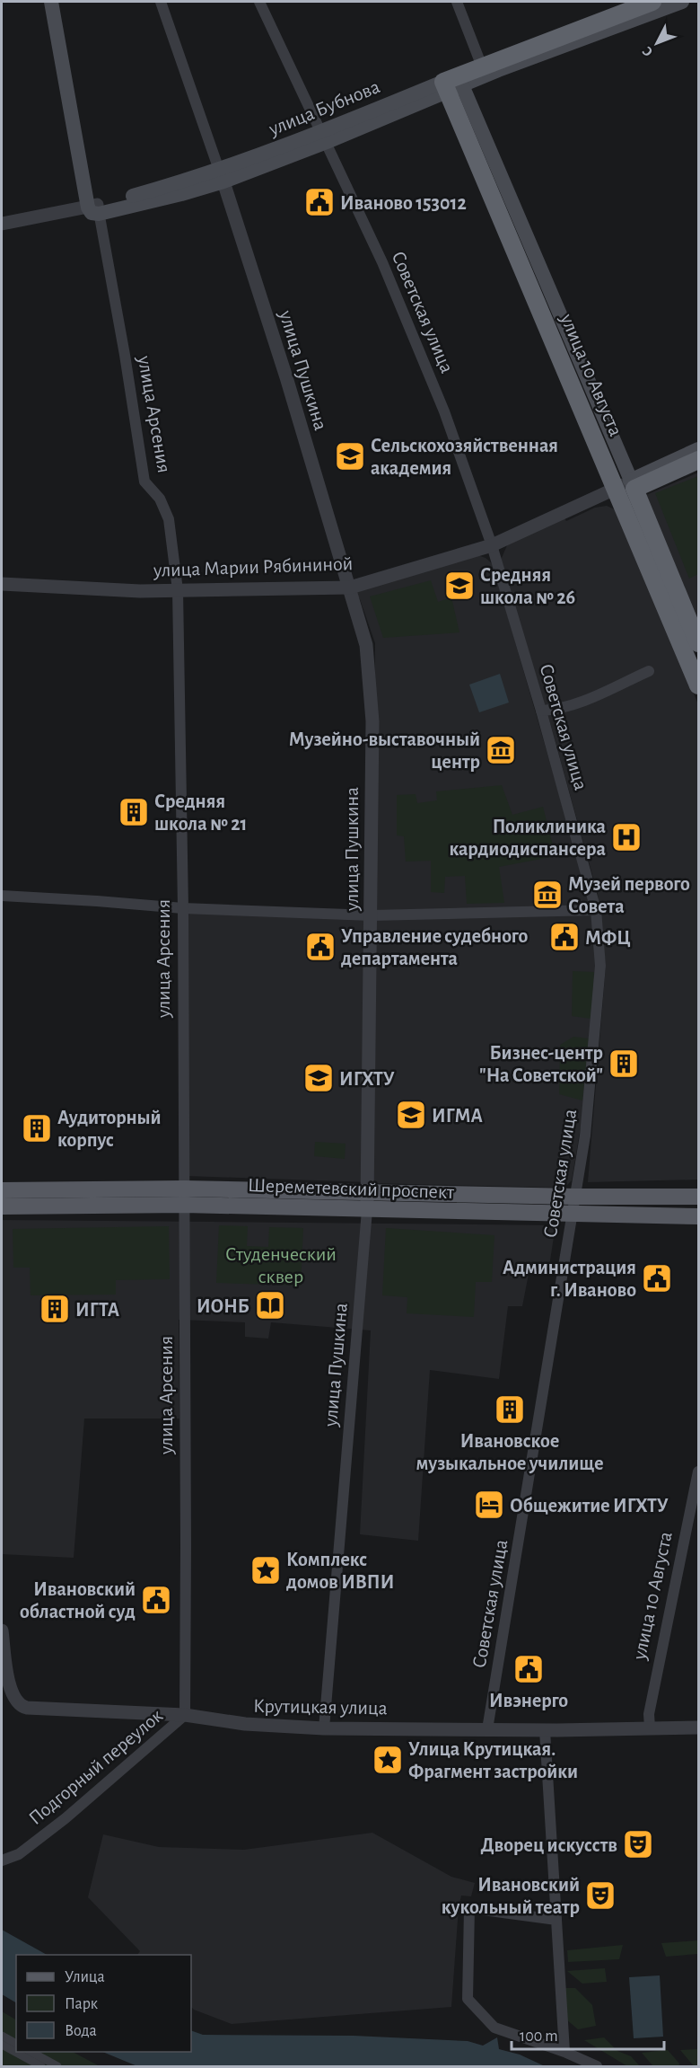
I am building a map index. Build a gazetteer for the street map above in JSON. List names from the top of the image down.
{
  "streets": {
    "highway": ["улица Бубнова", "улица 10 Августа", "улица Марии Рябининой"],
    "main road": ["улица Арсения", "Шереметевский проспект"],
    "street": [
      "Советская улица",
      "улица Пушкина",
      "Крутицкая улица",
      "Подгорный переулок"
    ]
  },
  "crossings": [
    ["улица Бубнова", "Советская улица"],
    ["улица Бубнова", "улица Пушкина"],
    ["улица Бубнова", "улица 10 Августа"],
    ["улица Бубнова", "улица Арсения"],
    ["Советская улица", "улица Марии Рябининой"],
    ["Советская улица", "Шереметевский проспект"],
    ["Советская улица", "Крутицкая улица"],
    ["улица Пушкина", "улица Марии Рябининой"],
    ["улица Пушкина", "Шереметевский проспект"],
    ["улица Пушкина", "Крутицкая улица"],
    ["улица 10 Августа", "улица Марии Рябининой"],
    ["улица 10 Августа", "Крутицкая улица"],
    ["улица Арсения", "улица Марии Рябининой"],
    ["улица Арсения", "Шереметевский проспект"],
    ["улица Арсения", "Крутицкая улица"],
    ["улица Арсения", "Подгорный переулок"],
    ["Крутицкая улица", "Подгорный переулок"]
  ],
  "parks": ["Студенческий сквер"],
  "places": {
    "public building": [
      "Иваново 153012",
      "МФЦ",
      "Управление судебного департамента",
      "Администрация г. Иваново",
      "Ивановский областной суд",
      "Ивэнерго"
    ],
    "school or university": [
      "Сельскохозяйственная академия",
      "Средняя школа № 26",
      "ИГХТУ",
      "ИГМА"
    ],
    "museum": ["Музейно-выставочный центр", "Музей первого Совета"],
    "building": [
      "Средняя школа № 21",
      "Бизнес-центр \"На Советской\"",
      "Аудиторный корпус",
      "ИГТА",
      "Ивановское музыкальное училище"
    ],
    "hospital": ["Поликлиника кардиодиспансера"],
    "library": ["ИОНБ"],
    "hotel": ["Общежитие ИГХТУ"],
    "place": ["Комплекс домов ИВПИ", "Улица Крутицкая. Фрагмент застройки"],
    "theatre": ["Дворец искусств", "Ивановский кукольный театр"]
  },
  "legend": ["Улица", "Парк", "Вода"],
  "scale_bar": "100 m",
  "north": "bottom left"
}
